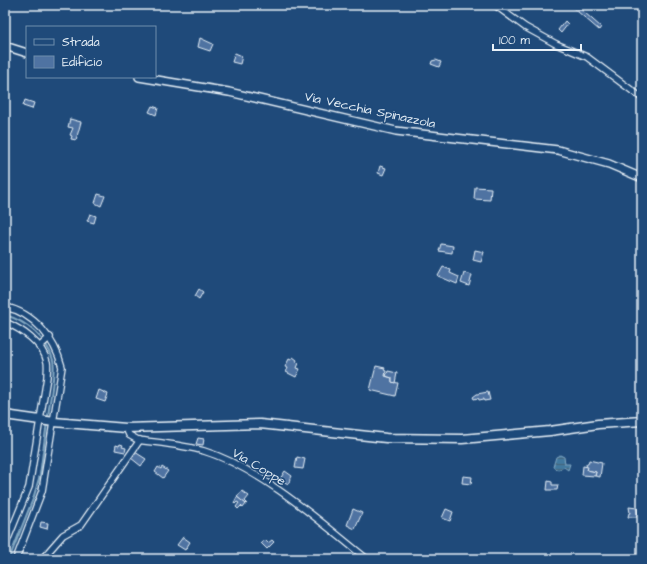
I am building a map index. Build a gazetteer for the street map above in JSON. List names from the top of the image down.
{
  "streets": {
    "street": ["Via Vecchia Spinazzola", "Via Coppe"]
  },
  "legend": ["Strada", "Edificio"],
  "scale_bar": "100 m"
}
